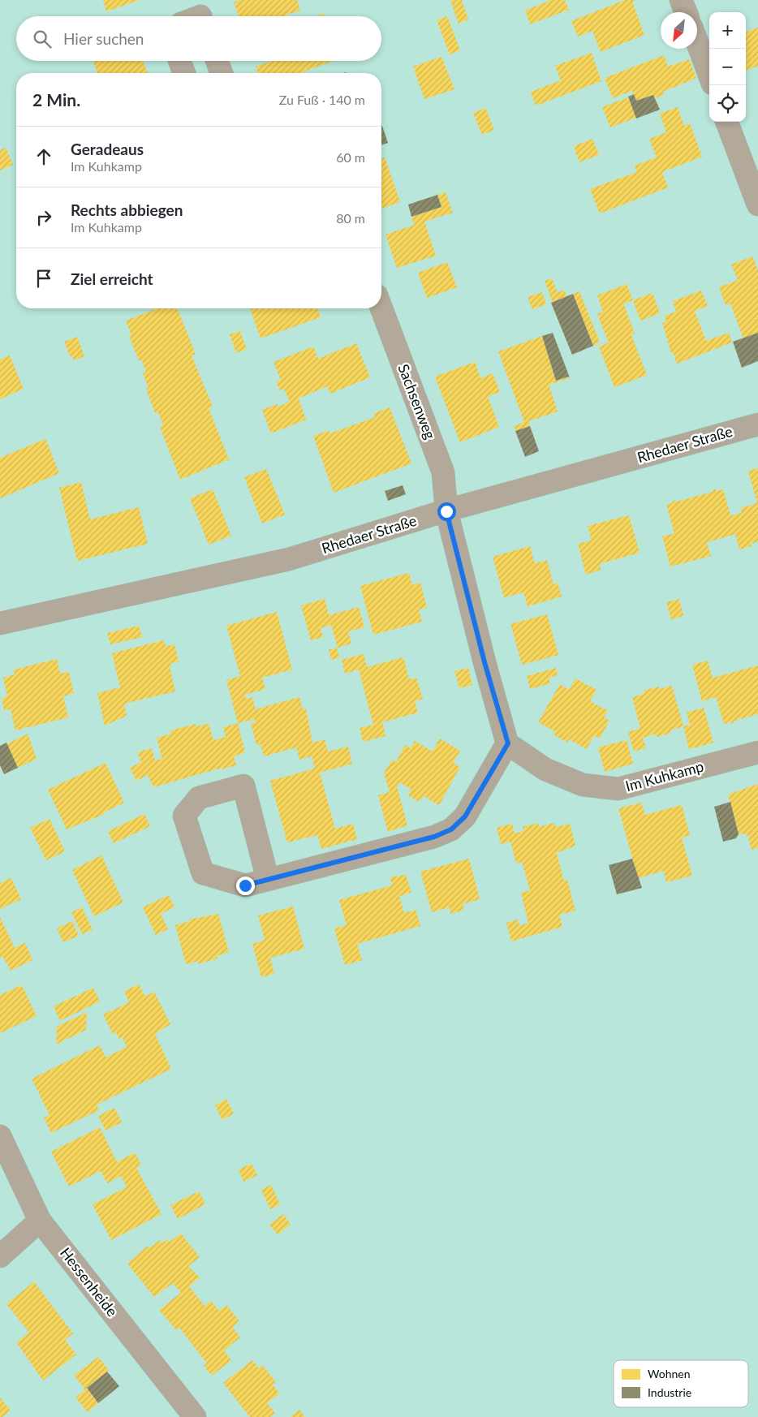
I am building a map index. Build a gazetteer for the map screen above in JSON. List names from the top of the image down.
{
  "streets": {
    "street": [
      "Sachsenweg",
      "Rhedaer Straße",
      "Im Kuhkamp",
      "Hessenheide"
    ]
  },
  "crossings": [
    ["Sachsenweg", "Rhedaer Straße"]
  ],
  "legend": ["Wohnen", "Industrie"],
  "north": "bottom left",
  "page": {
    "map_buttons": ["+", "−"],
    "search": "Hier suchen",
    "heading": ["2 Min.", "Zu Fuß · 140 m"],
    "list": [
      ["Geradeaus", "Im Kuhkamp", "60 m"],
      ["Rechts abbiegen", "Im Kuhkamp", "80 m"],
      "Ziel erreicht"
    ]
  }
}
